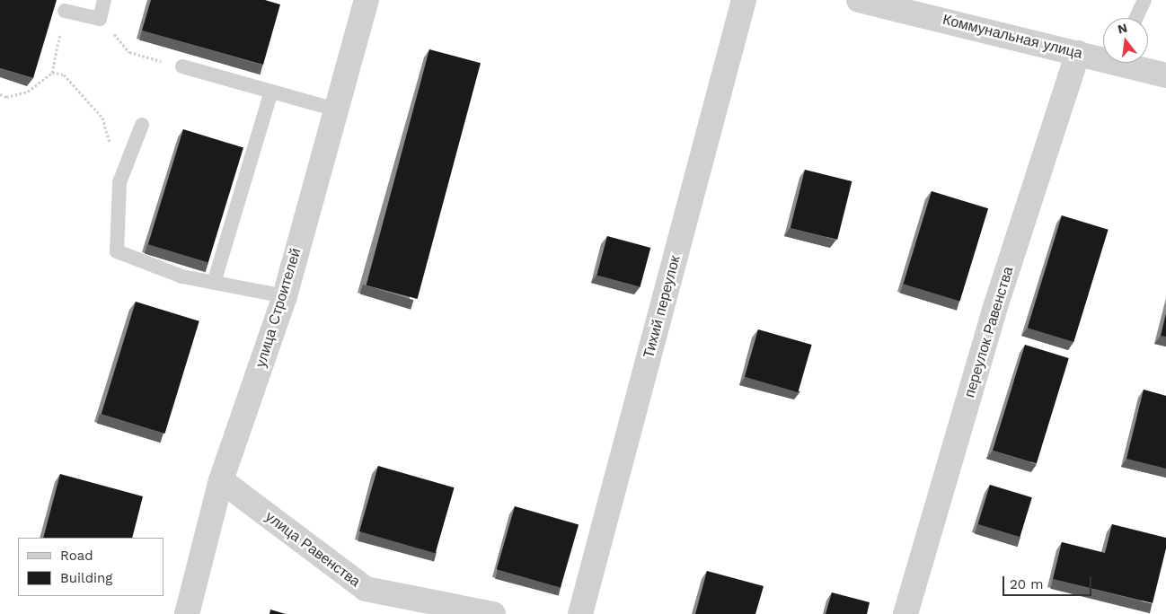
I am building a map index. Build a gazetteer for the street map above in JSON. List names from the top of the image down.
{
  "streets": {
    "street": [
      "Коммунальная улица",
      "Тихий переулок",
      "улица Строителей",
      "переулок Равенства",
      "улица Равенства"
    ]
  },
  "crossings": [
    ["Коммунальная улица", "переулок Равенства"],
    ["улица Строителей", "улица Равенства"]
  ],
  "legend": ["Road", "Building"],
  "scale_bar": "20 m",
  "north": "top"
}
